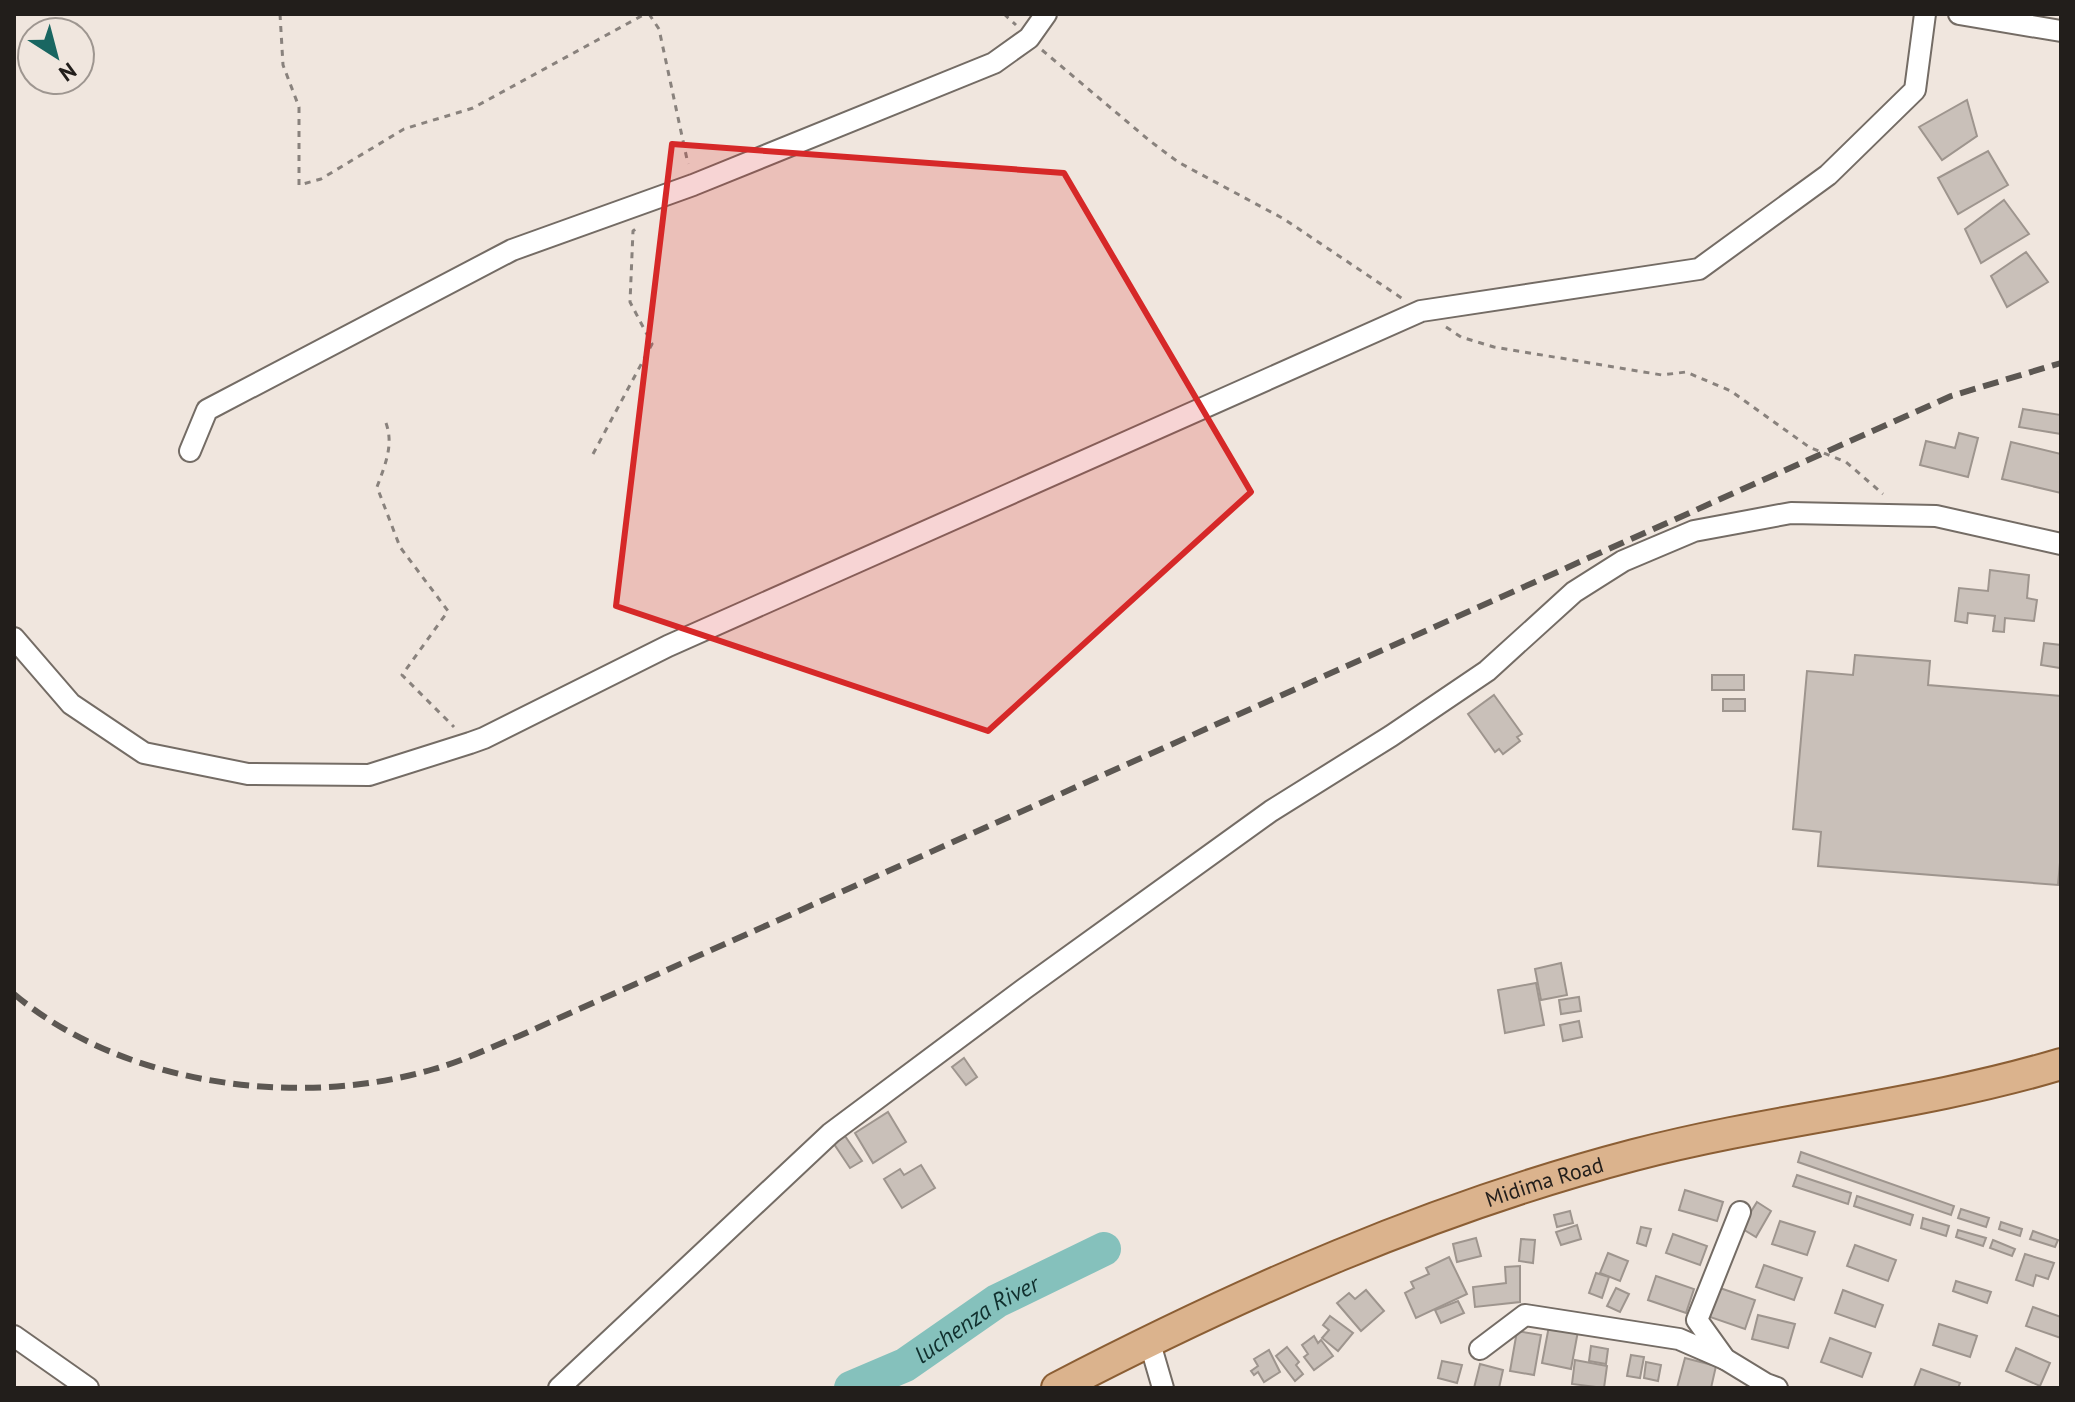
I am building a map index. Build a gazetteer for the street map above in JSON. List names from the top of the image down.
{
  "streets": {
    "main road": ["Midima Road"]
  },
  "water": ["luchenza River"],
  "north": "bottom right"
}
